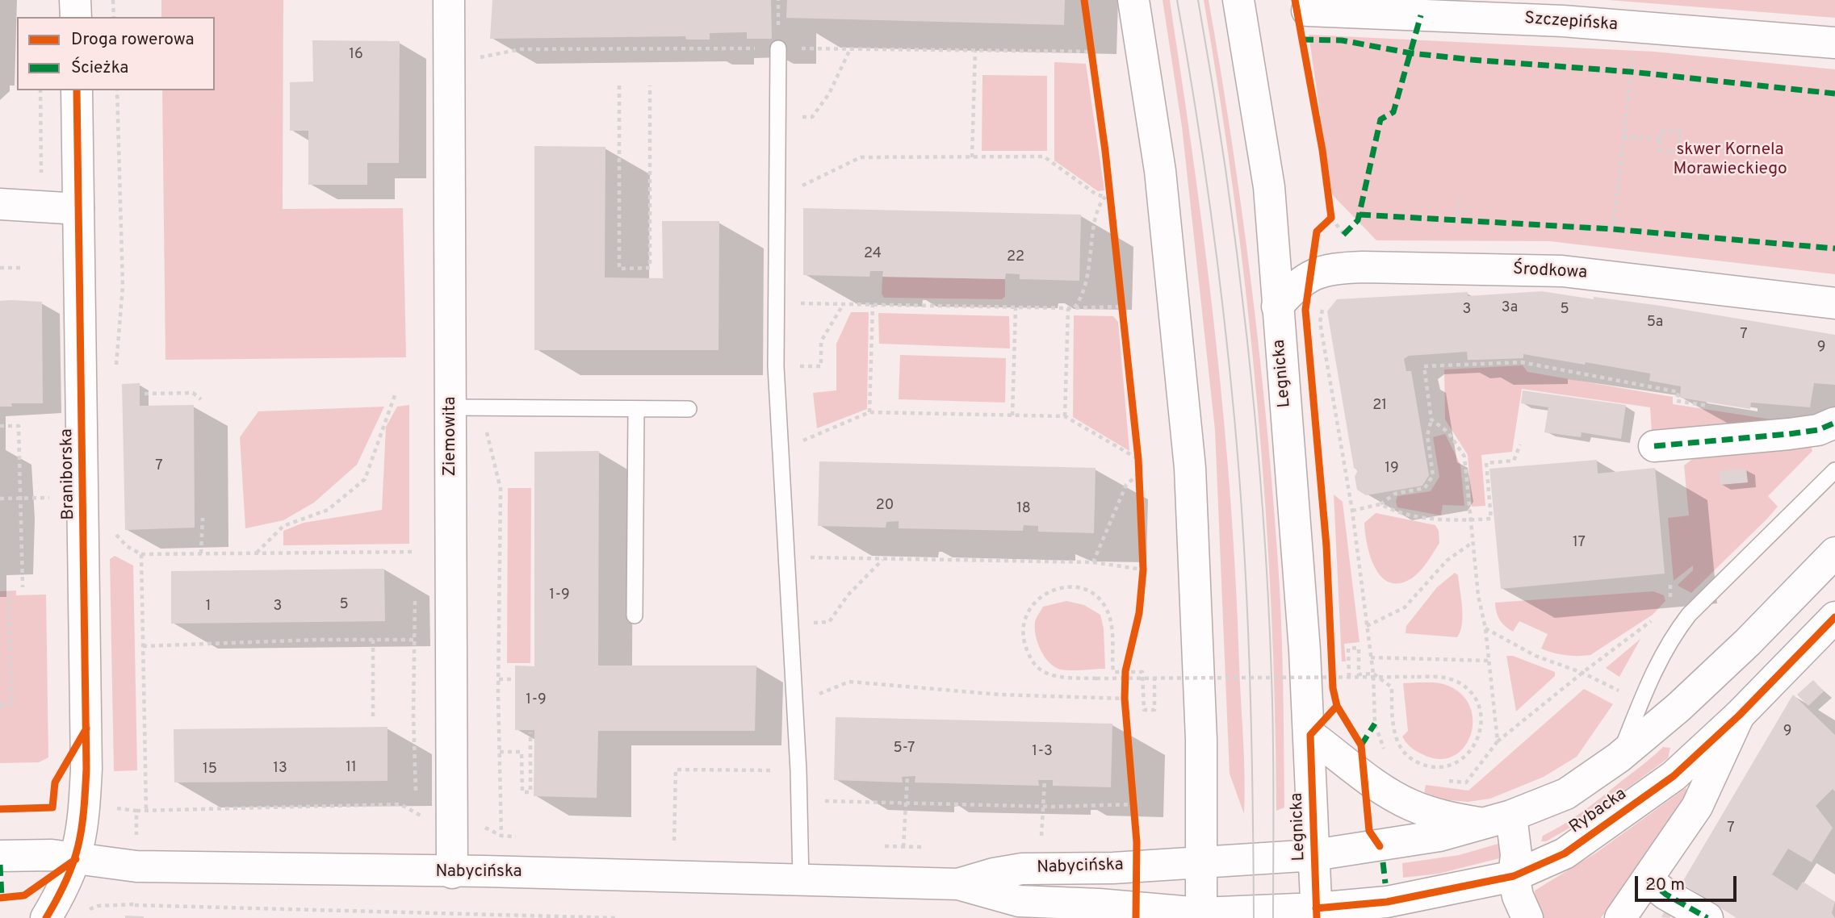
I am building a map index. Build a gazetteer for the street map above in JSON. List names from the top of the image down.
{
  "streets": {
    "street": [
      "Szczepińska",
      "Środkowa",
      "Legnicka",
      "Ziemowita",
      "Braniborska",
      "Rybacka",
      "Nabycińska"
    ]
  },
  "crossings": [
    ["Środkowa", "Legnicka"],
    ["Legnicka", "Rybacka"],
    ["Legnicka", "Nabycińska"],
    ["Ziemowita", "Nabycińska"],
    ["Braniborska", "Nabycińska"],
    ["Rybacka", "Nabycińska"]
  ],
  "parks": ["skwer Kornela Morawieckiego"],
  "house_numbers": [
    "16",
    "24",
    "22",
    "3a",
    "3",
    "5",
    "5a",
    "7",
    "9",
    "21",
    "7",
    "19",
    "20",
    "18",
    "17",
    "1-9",
    "5",
    "1",
    "3",
    "1-9",
    "9",
    "5-7",
    "1-3",
    "11",
    "13",
    "15",
    "7"
  ],
  "legend": ["Droga rowerowa", "Ścieżka"],
  "scale_bar": "20 m"
}
